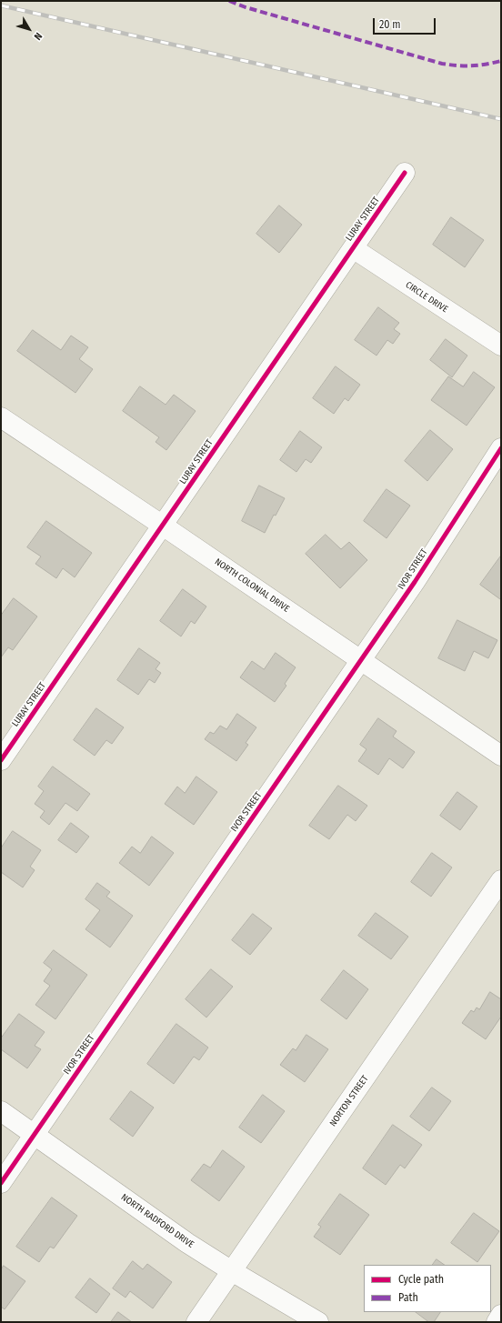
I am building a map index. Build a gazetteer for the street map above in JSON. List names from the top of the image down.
{
  "streets": {
    "street": [
      "LURAY STREET",
      "CIRCLE DRIVE",
      "IVOR STREET",
      "NORTH COLONIAL DRIVE",
      "NORTON STREET",
      "NORTH RADFORD DRIVE"
    ]
  },
  "crossings": [
    ["LURAY STREET", "CIRCLE DRIVE"],
    ["LURAY STREET", "NORTH COLONIAL DRIVE"],
    ["IVOR STREET", "NORTH COLONIAL DRIVE"],
    ["IVOR STREET", "NORTH RADFORD DRIVE"],
    ["NORTON STREET", "NORTH RADFORD DRIVE"]
  ],
  "legend": ["Cycle path", "Path"],
  "scale_bar": "20 m",
  "north": "bottom right"
}
